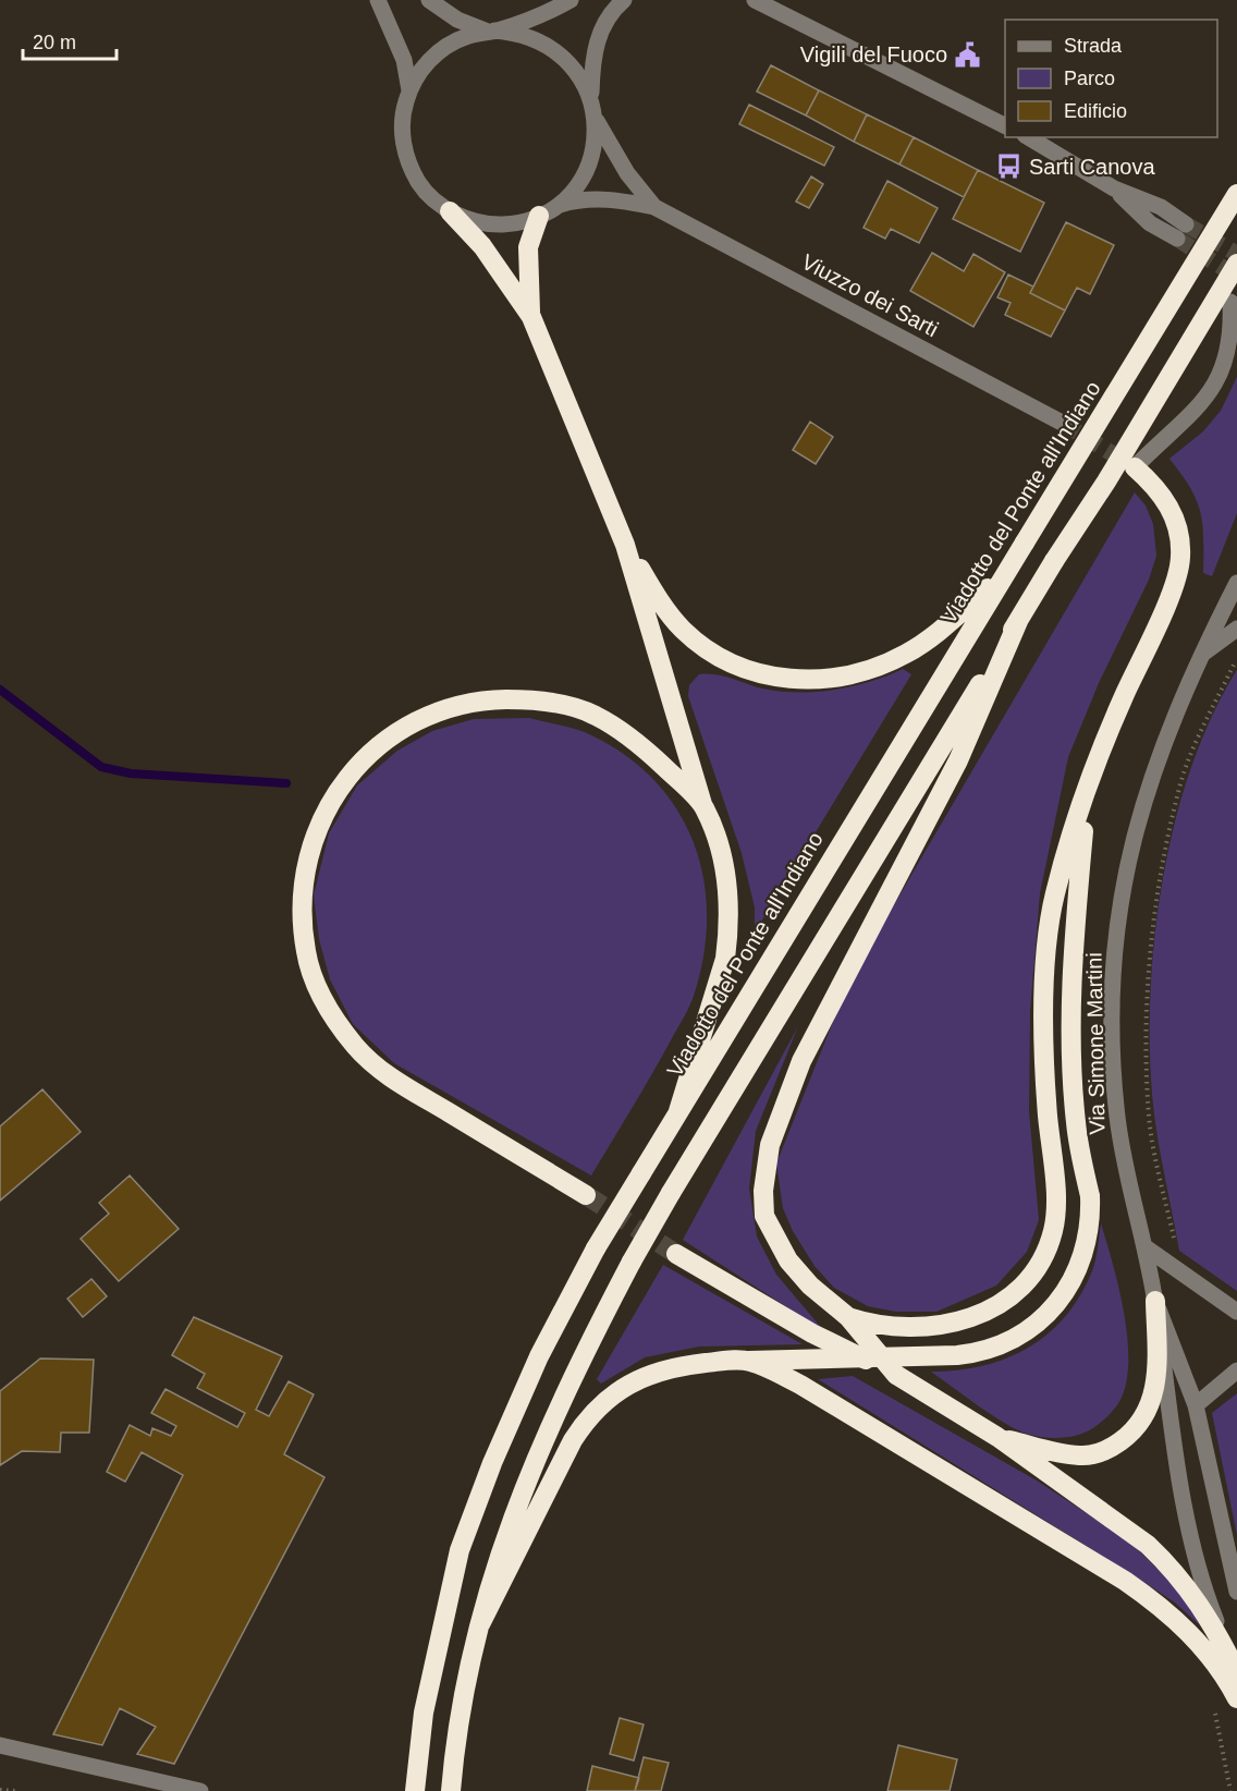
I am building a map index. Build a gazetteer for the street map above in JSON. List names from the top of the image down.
{
  "streets": {
    "highway": ["Viadotto del Ponte all'Indiano"],
    "street": ["Viuzzo dei Sarti", "Via Simone Martini"]
  },
  "places": {
    "public building": ["Vigili del Fuoco"],
    "bus stop": ["Sarti Canova"]
  },
  "legend": ["Strada", "Parco", "Edificio"],
  "scale_bar": "20 m"
}
